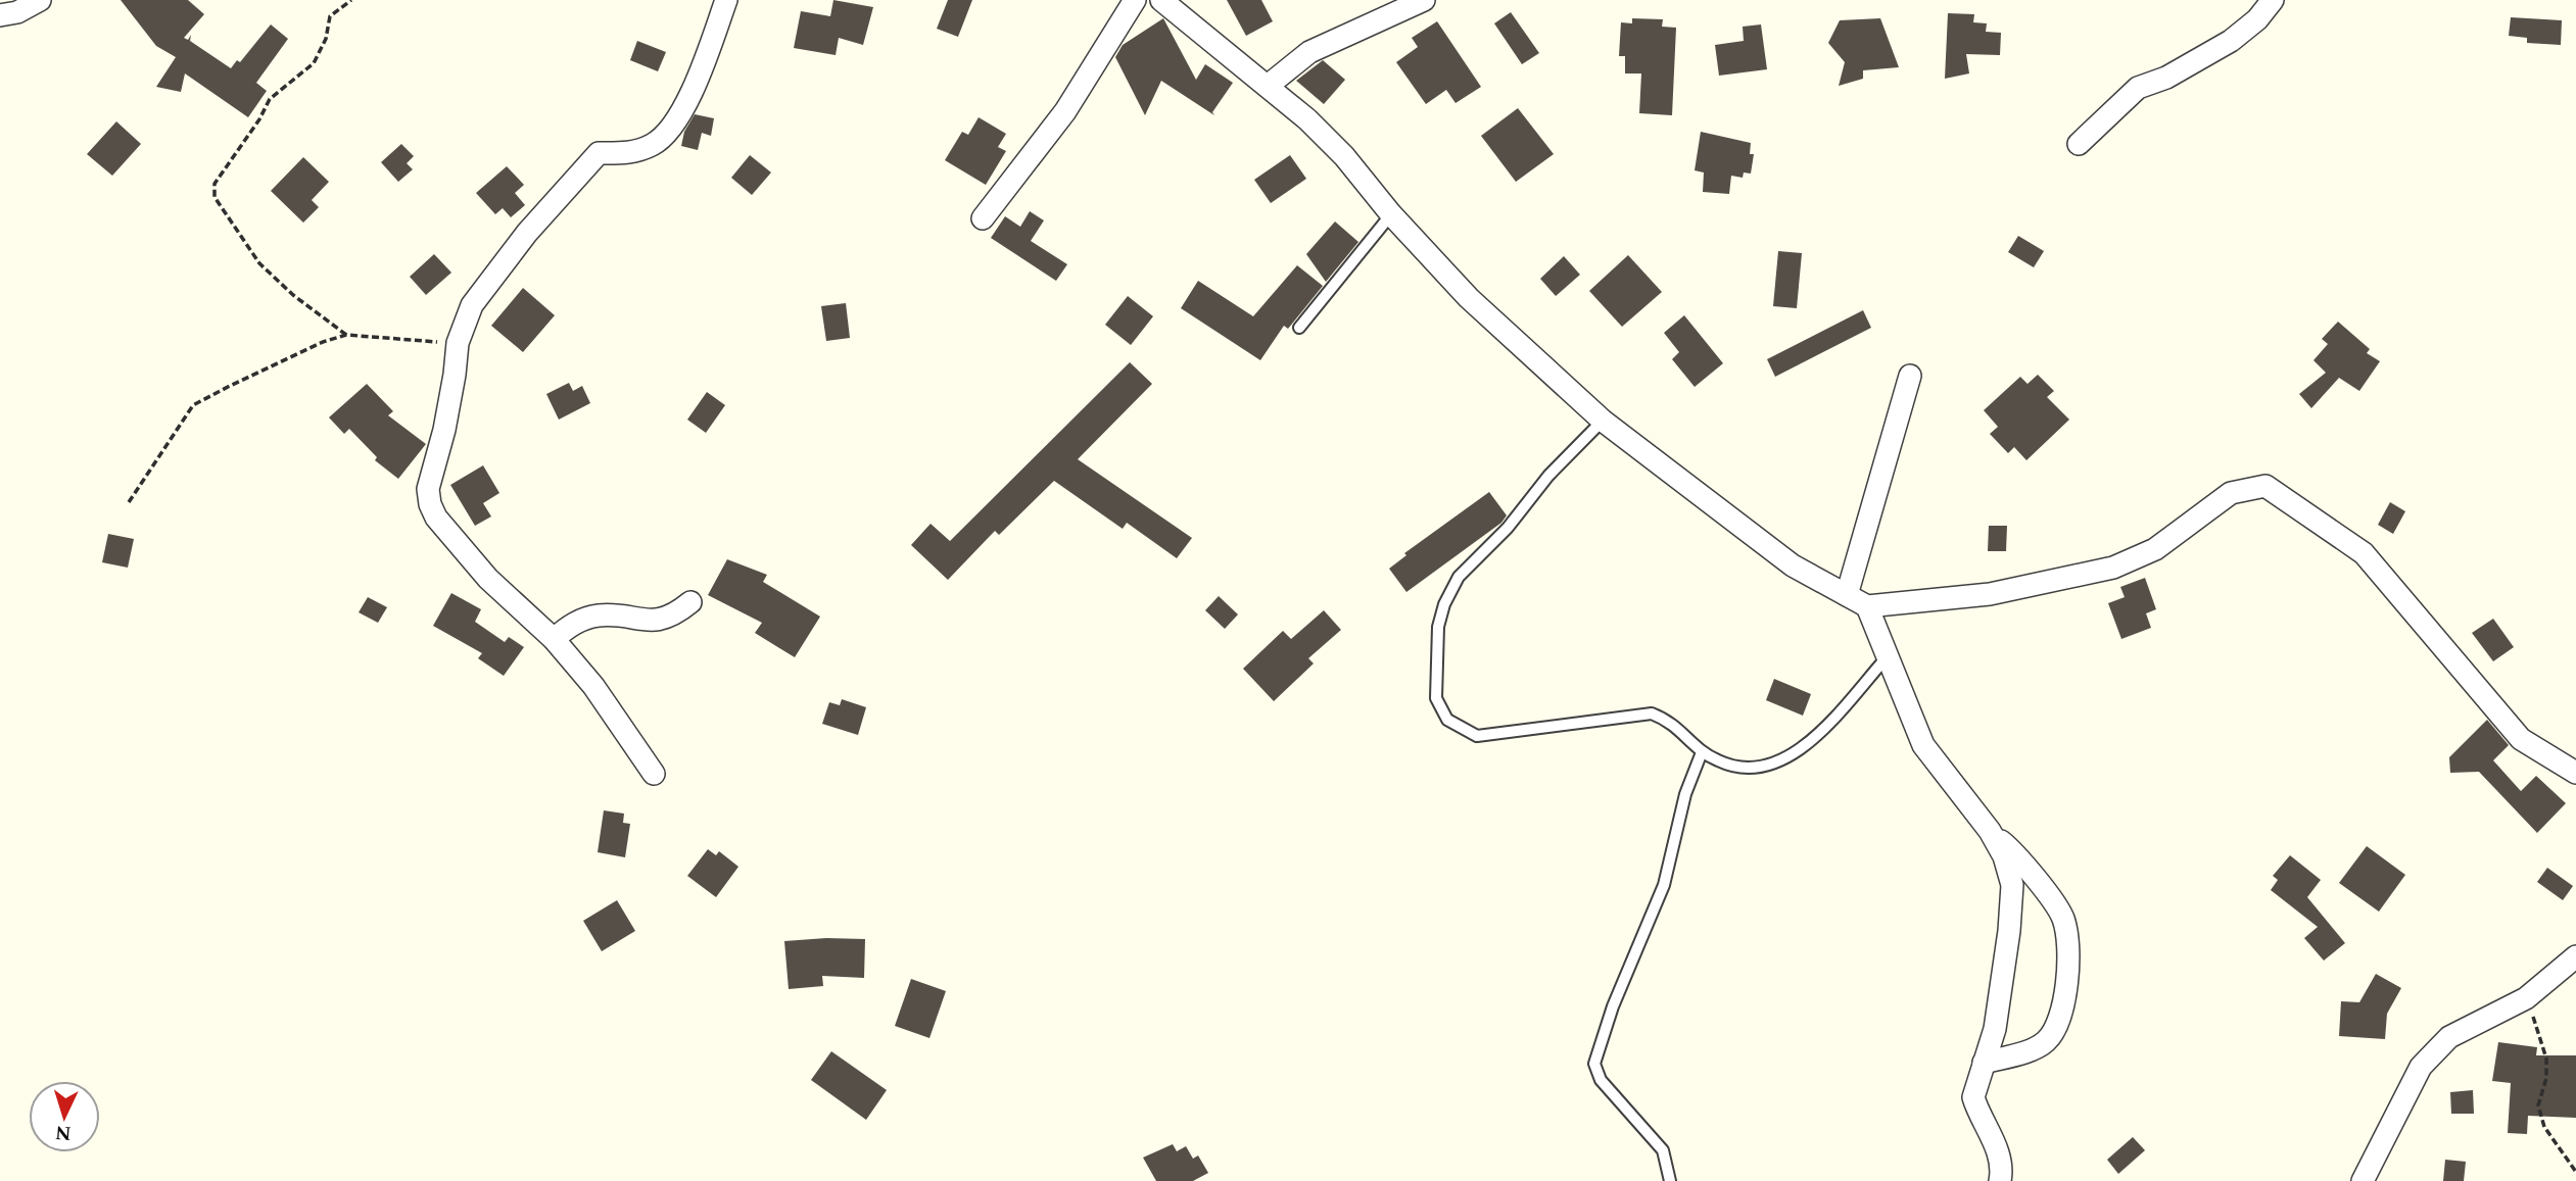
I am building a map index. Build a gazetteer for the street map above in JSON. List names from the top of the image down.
{
  "north": "bottom"
}
